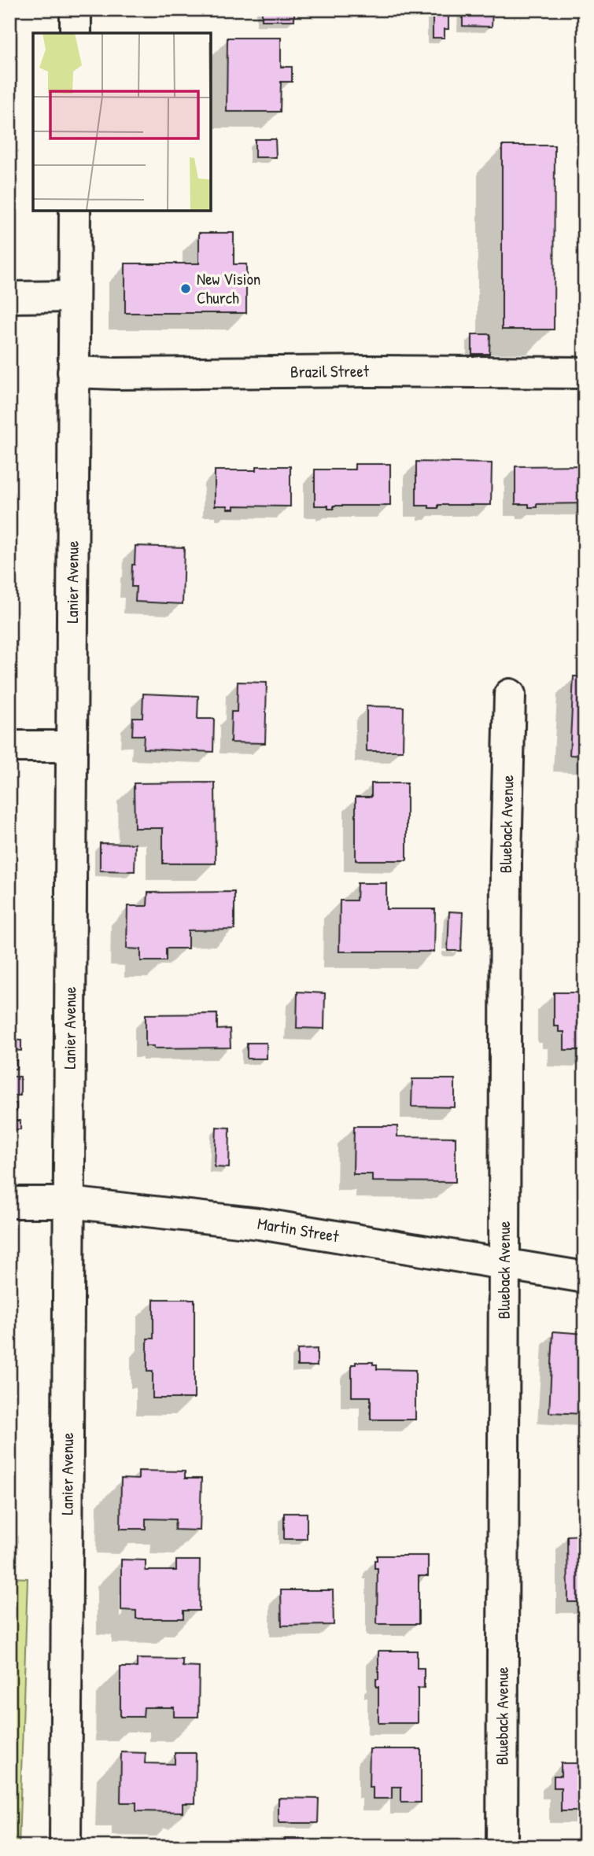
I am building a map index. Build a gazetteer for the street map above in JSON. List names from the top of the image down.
{
  "streets": {
    "street": [
      "Brazil Street",
      "Lanier Avenue",
      "Blueback Avenue",
      "Martin Street"
    ]
  },
  "crossings": [
    ["Brazil Street", "Lanier Avenue"],
    ["Lanier Avenue", "Martin Street"],
    ["Blueback Avenue", "Martin Street"]
  ],
  "places": ["New Vision Church"]
}
